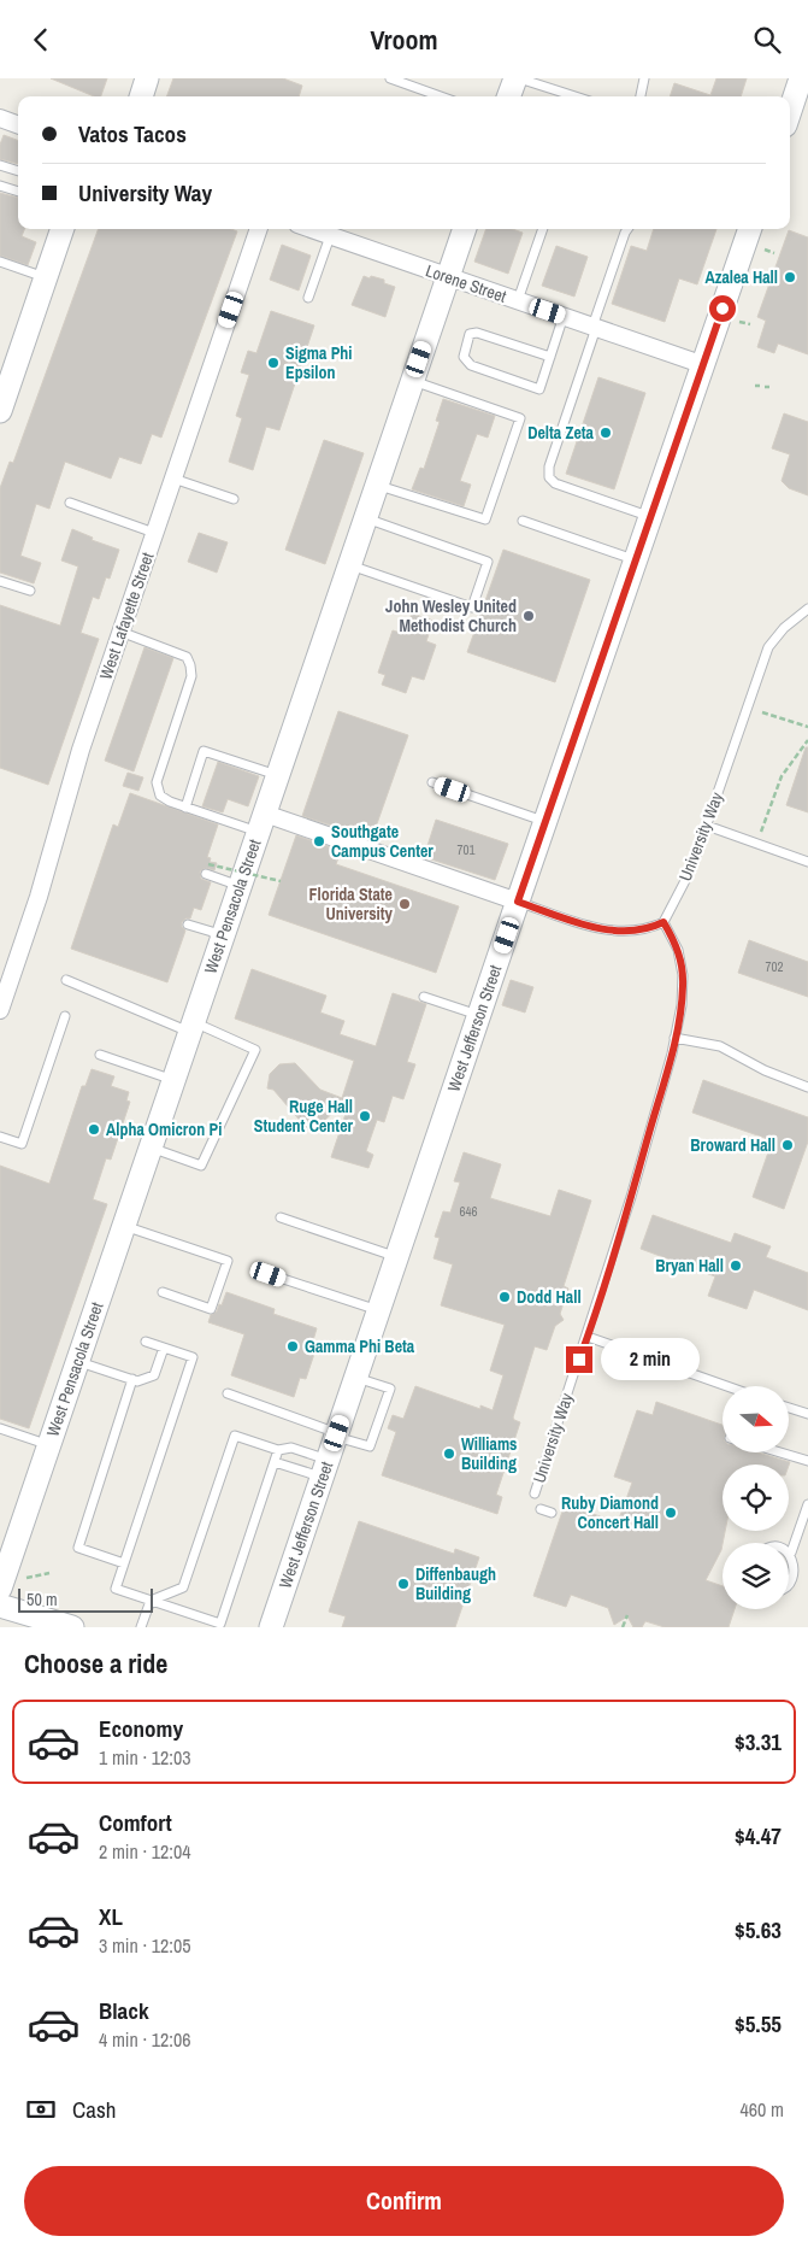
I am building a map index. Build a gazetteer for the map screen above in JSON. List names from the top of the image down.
{
  "streets": {
    "main road": ["West Pensacola Street", "West Jefferson Street"],
    "street": ["Lorene Street", "West Lafayette Street"],
    "lane": ["University Way"]
  },
  "crossings": [
    ["Lorene Street", "West Pensacola Street"],
    ["Lorene Street", "West Jefferson Street"]
  ],
  "places": [
    "Azalea Hall",
    "Sigma Phi Epsilon",
    "Delta Zeta",
    "John Wesley United Methodist Church",
    "Southgate Campus Center",
    "Florida State University",
    "Ruge Hall Student Center",
    "Alpha Omicron Pi",
    "Broward Hall",
    "Bryan Hall",
    "Dodd Hall",
    "Gamma Phi Beta",
    "Williams Building",
    "Ruby Diamond Concert Hall",
    "Diffenbaugh Building"
  ],
  "house_numbers": ["701", "702", "646"],
  "scale_bar": "50 m",
  "north": "right",
  "page": {
    "header": "Vroom",
    "banner": ["Vatos Tacos", "University Way"],
    "bubble": "2 min",
    "scale": "50 m",
    "heading": "Choose a ride",
    "list": [
      {
        "name": "Economy",
        "note": "1 min · 12:03",
        "value": "$3.31"
      },
      {
        "name": "Comfort",
        "note": "2 min · 12:04",
        "value": "$4.47"
      },
      {
        "name": "XL",
        "note": "3 min · 12:05",
        "value": "$5.63"
      },
      {
        "name": "Black",
        "note": "4 min · 12:06",
        "value": "$5.55"
      }
    ],
    "pay": ["Cash", "460 m"],
    "buttons": "Confirm"
  }
}
